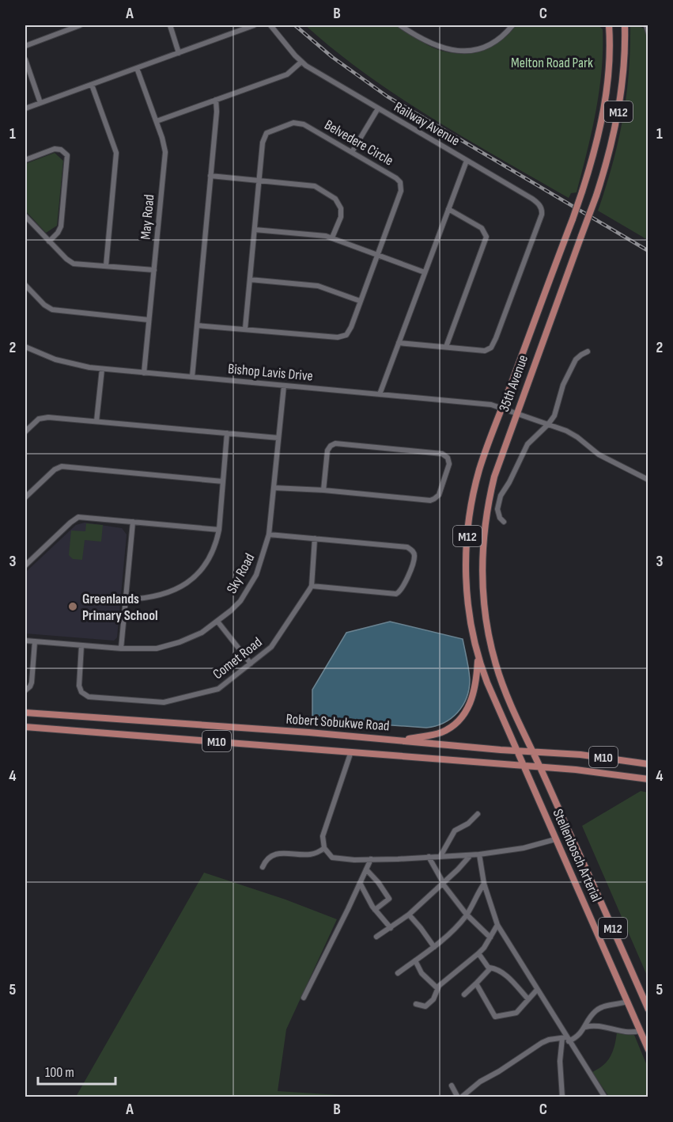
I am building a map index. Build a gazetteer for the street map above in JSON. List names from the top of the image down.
{
  "streets": {
    "main road": [
      "M12",
      "35th Avenue",
      "Robert Sobukwe Road",
      "M10",
      "Stellenbosch Arterial"
    ],
    "street": [
      "Railway Avenue",
      "Belvedere Circle",
      "May Road",
      "Bishop Lavis Drive",
      "Sky Road",
      "Comet Road"
    ]
  },
  "crossings": [
    ["May Road", "Bishop Lavis Drive"],
    ["Bishop Lavis Drive", "35th Avenue"],
    ["Bishop Lavis Drive", "Sky Road"],
    ["35th Avenue", "Robert Sobukwe Road"],
    ["35th Avenue", "Stellenbosch Arterial"],
    ["Sky Road", "Comet Road"],
    ["Robert Sobukwe Road", "Stellenbosch Arterial"]
  ],
  "parks": ["Melton Road Park"],
  "places": ["Greenlands Primary School"],
  "scale_bar": "100 m",
  "grid": {
    "columns": ["A", "B", "C"],
    "rows": [
      "1",
      "2",
      "3",
      "4",
      "5"
    ]
  }
}
